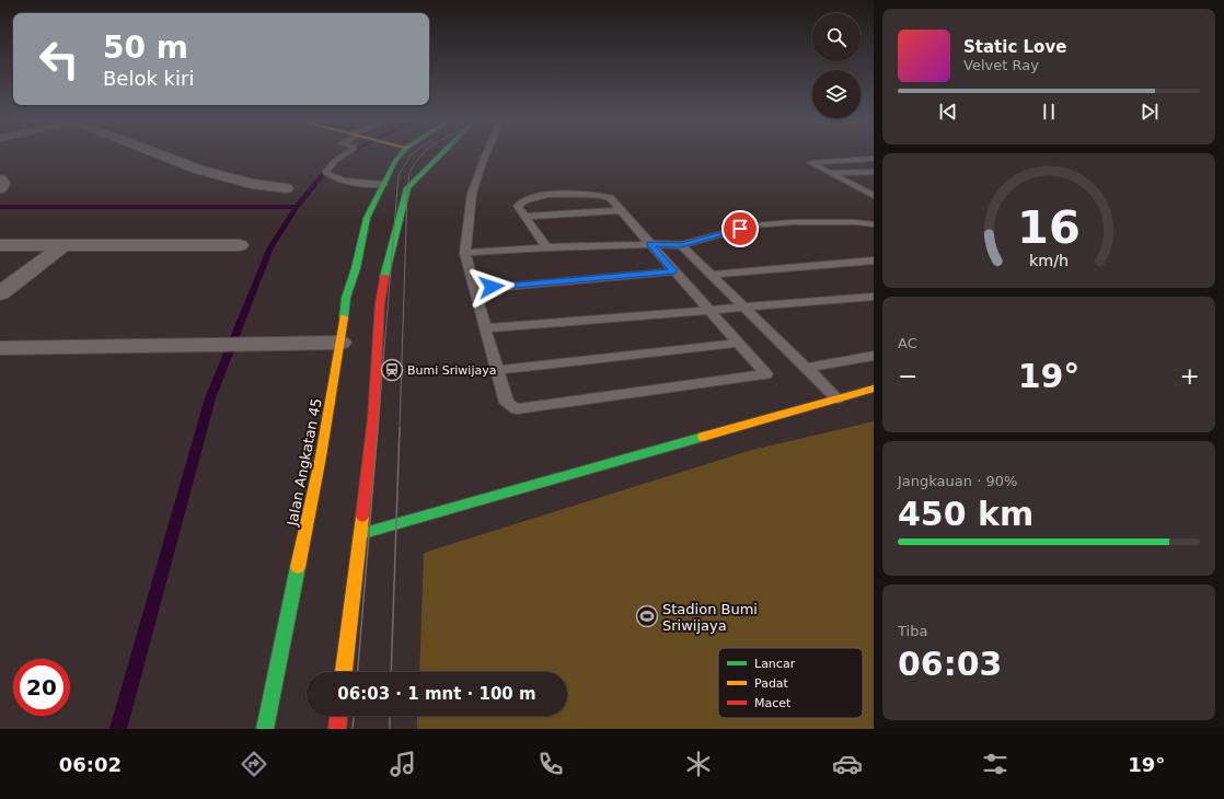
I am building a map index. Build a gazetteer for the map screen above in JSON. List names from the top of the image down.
{
  "streets": {
    "main road": ["Jalan Angkatan 45"]
  },
  "places": {
    "station": ["Bumi Sriwijaya"],
    "sports": ["Stadion Bumi Sriwijaya"]
  },
  "legend": ["Lancar", "Padat", "Macet"],
  "page": {
    "turn": ["50 m", "Belok kiri"],
    "song": ["Static Love", "Velvet Ray"],
    "tile": [
      "AC",
      ["Jangkauan · 90%", "450 km"],
      ["Tiba", "06:03"]
    ],
    "heat": ["−", "19°", "+"],
    "limit": "20",
    "trip": "06:03 · 1 mnt · 100 m",
    "tabs": ["06:02", "19°"],
    "gauge": ["16", "km/h"]
  }
}
